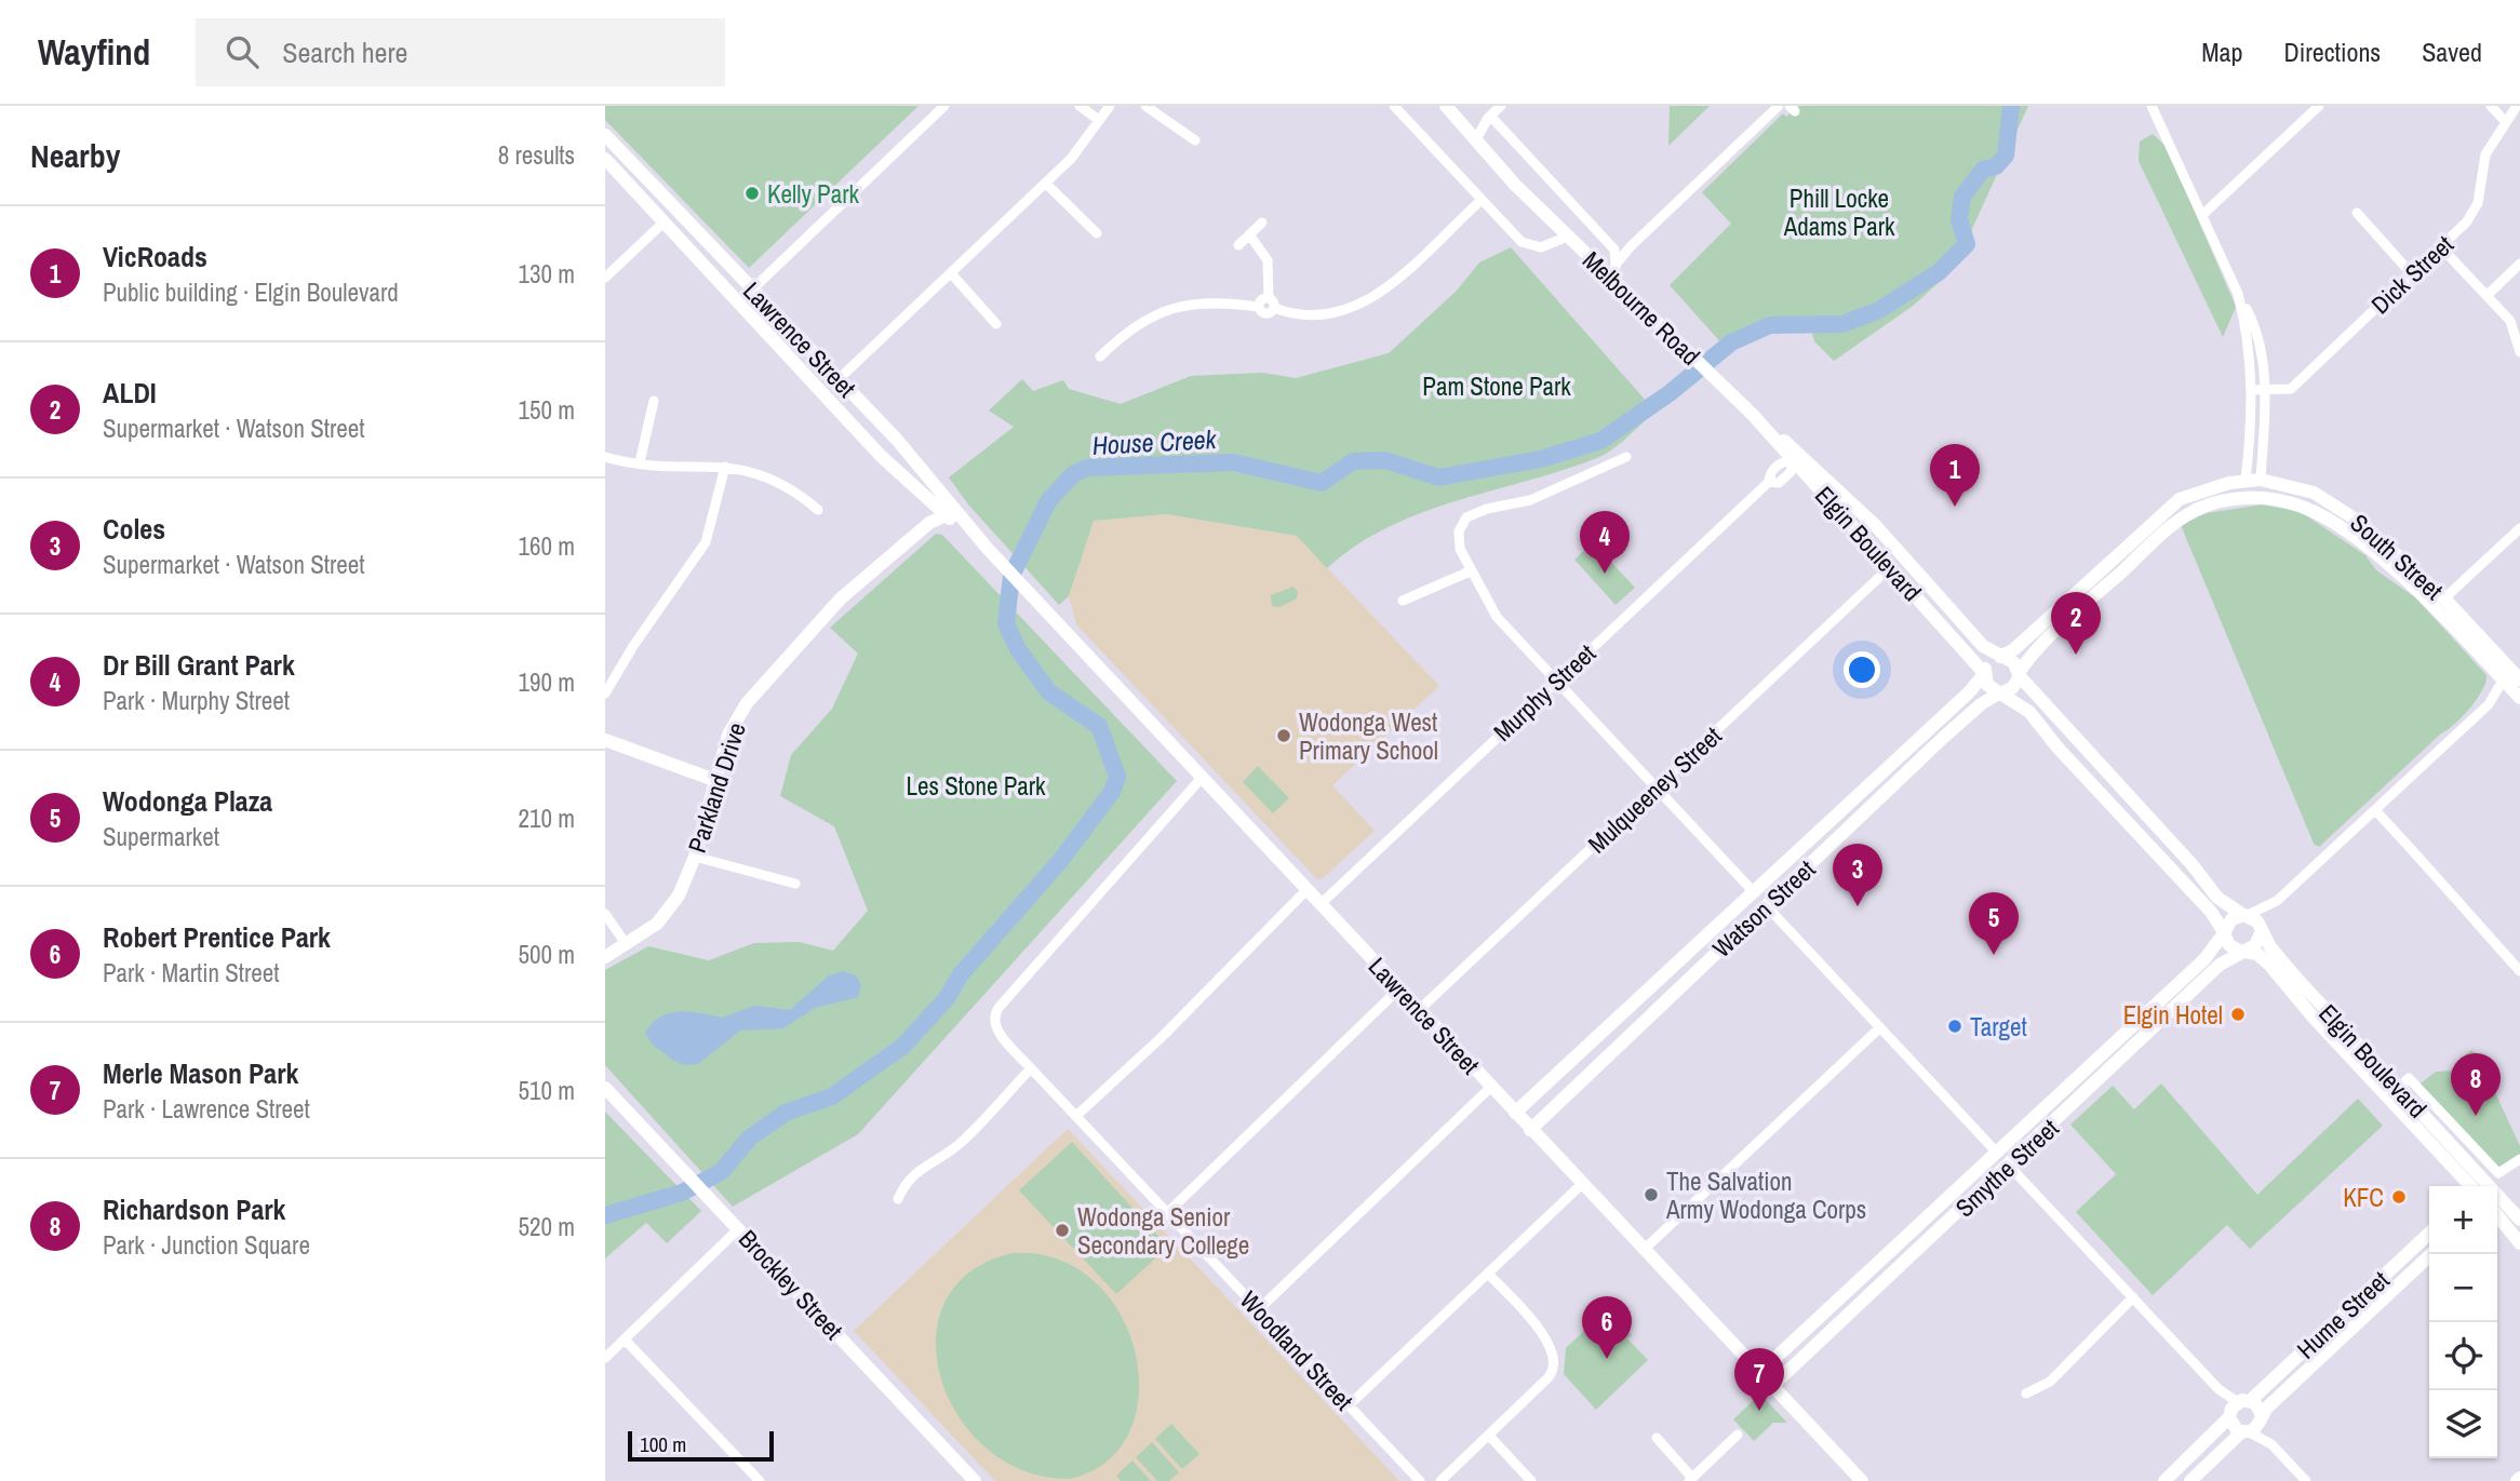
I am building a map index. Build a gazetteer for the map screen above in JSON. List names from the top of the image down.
{
  "streets": {
    "street": [
      "Dick Street",
      "Melbourne Road",
      "Lawrence Street",
      "Elgin Boulevard",
      "South Street",
      "Murphy Street",
      "Parkland Drive",
      "Mulqueeney Street",
      "Watson Street",
      "Smythe Street",
      "Brockley Street",
      "Hume Street",
      "Woodland Street"
    ]
  },
  "crossings": [
    ["Melbourne Road", "Elgin Boulevard"],
    ["Lawrence Street", "Murphy Street"],
    ["Lawrence Street", "Parkland Drive"],
    ["Lawrence Street", "Mulqueeney Street"],
    ["Lawrence Street", "Watson Street"],
    ["Lawrence Street", "Smythe Street"],
    ["Lawrence Street", "Woodland Street"],
    ["Elgin Boulevard", "Murphy Street"],
    ["Elgin Boulevard", "Mulqueeney Street"],
    ["Elgin Boulevard", "Watson Street"],
    ["Elgin Boulevard", "Smythe Street"]
  ],
  "water": ["House Creek"],
  "parks": ["Phill Locke Adams Park", "Pam Stone Park", "Les Stone Park"],
  "places": [
    "Kelly Park",
    "Wodonga West Primary School",
    "Elgin Hotel",
    "Target",
    "The Salvation Army Wodonga Corps",
    "KFC",
    "Wodonga Senior Secondary College"
  ],
  "scale_bar": "100 m",
  "page": {
    "header": "Wayfind",
    "search": "Search here",
    "nav": ["Map", "Directions", "Saved"],
    "heading": ["Nearby", "8 results"],
    "list": [
      {
        "mark": "1",
        "name": "VicRoads",
        "note": "Public building · Elgin Boulevard",
        "value": "130 m"
      },
      {
        "mark": "2",
        "name": "ALDI",
        "note": "Supermarket · Watson Street",
        "value": "150 m"
      },
      {
        "mark": "3",
        "name": "Coles",
        "note": "Supermarket · Watson Street",
        "value": "160 m"
      },
      {
        "mark": "4",
        "name": "Dr Bill Grant Park",
        "note": "Park · Murphy Street",
        "value": "190 m"
      },
      {
        "mark": "5",
        "name": "Wodonga Plaza",
        "note": "Supermarket",
        "value": "210 m"
      },
      {
        "mark": "6",
        "name": "Robert Prentice Park",
        "note": "Park · Martin Street",
        "value": "500 m"
      },
      {
        "mark": "7",
        "name": "Merle Mason Park",
        "note": "Park · Lawrence Street",
        "value": "510 m"
      },
      {
        "mark": "8",
        "name": "Richardson Park",
        "note": "Park · Junction Square",
        "value": "520 m"
      }
    ],
    "pins": [
      "1",
      "4",
      "2",
      "3",
      "5",
      "8",
      "6",
      "7"
    ],
    "map_buttons": ["+", "−"],
    "scale": "100 m"
  }
}
